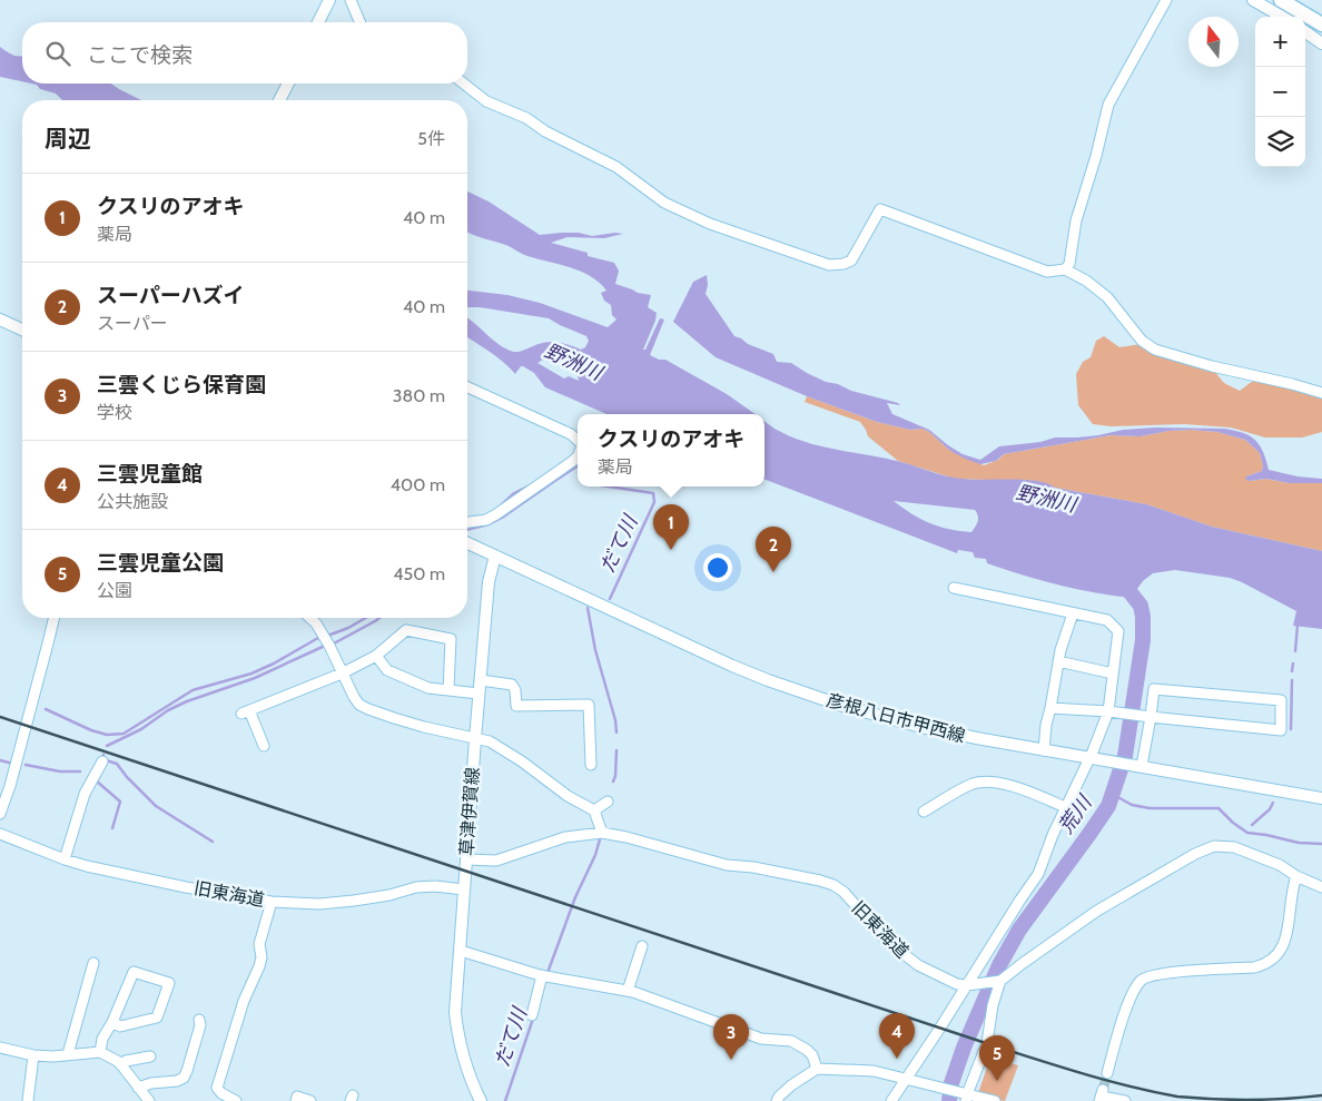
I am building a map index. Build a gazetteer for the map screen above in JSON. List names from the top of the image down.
{
  "streets": {
    "main road": ["彦根八日市甲西線", "草津伊賀線"],
    "street": ["旧東海道"]
  },
  "crossings": [
    ["彦根八日市甲西線", "草津伊賀線"],
    ["草津伊賀線", "旧東海道"]
  ],
  "water": ["野洲川", "だて川", "荒川"],
  "north": "top",
  "page": {
    "map_buttons": ["+", "−"],
    "search": "ここで検索",
    "heading": ["周辺", "5件"],
    "list": [
      {
        "mark": "1",
        "name": "クスリのアオキ",
        "note": "薬局",
        "value": "40 m"
      },
      {
        "mark": "2",
        "name": "スーパーハズイ",
        "note": "スーパー",
        "value": "40 m"
      },
      {
        "mark": "3",
        "name": "三雲くじら保育園",
        "note": "学校",
        "value": "380 m"
      },
      {
        "mark": "4",
        "name": "三雲児童館",
        "note": "公共施設",
        "value": "400 m"
      },
      {
        "mark": "5",
        "name": "三雲児童公園",
        "note": "公園",
        "value": "450 m"
      }
    ],
    "popup": ["クスリのアオキ", "薬局"],
    "pins": [
      "1",
      "2",
      "4",
      "3",
      "5"
    ]
  }
}
